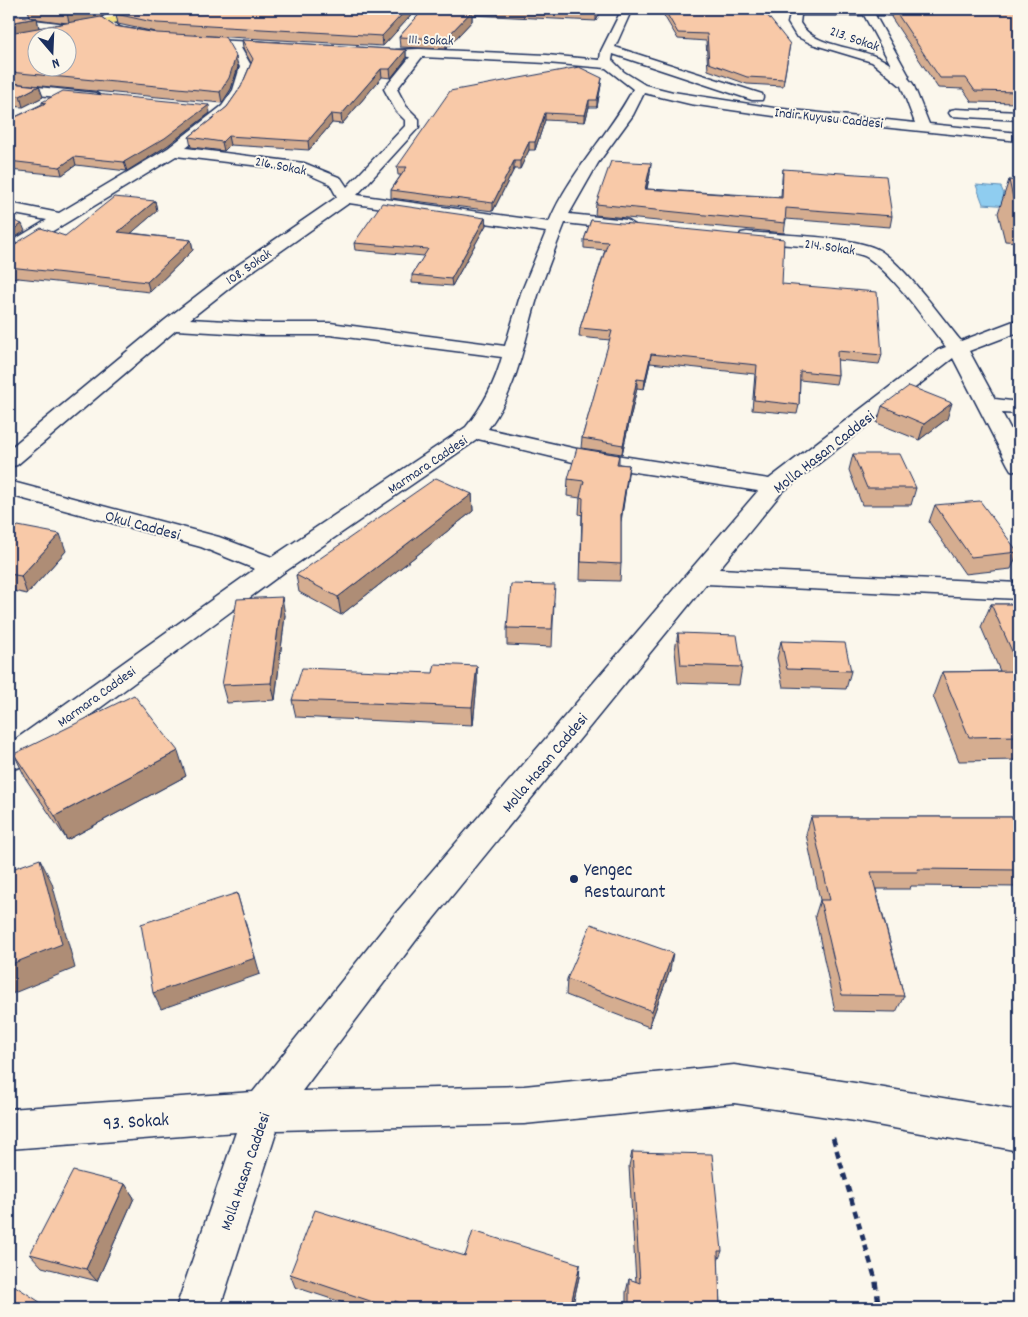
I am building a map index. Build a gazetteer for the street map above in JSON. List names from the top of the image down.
{
  "streets": {
    "street": [
      "213. Sokak",
      "111. Sokak",
      "Indir Kuyusu Caddesi",
      "216. Sokak",
      "214. Sokak",
      "108. Sokak",
      "Molla Hasan Caddesi",
      "Marmara Caddesi",
      "Okul Caddesi",
      "93. Sokak"
    ]
  },
  "crossings": [
    ["111. Sokak", "Indir Kuyusu Caddesi"],
    ["111. Sokak", "108. Sokak"],
    ["Indir Kuyusu Caddesi", "Marmara Caddesi"],
    ["216. Sokak", "108. Sokak"],
    ["214. Sokak", "Molla Hasan Caddesi"],
    ["Molla Hasan Caddesi", "93. Sokak"],
    ["Marmara Caddesi", "Okul Caddesi"]
  ],
  "places": ["Yengec Restaurant"],
  "north": "bottom"
}
